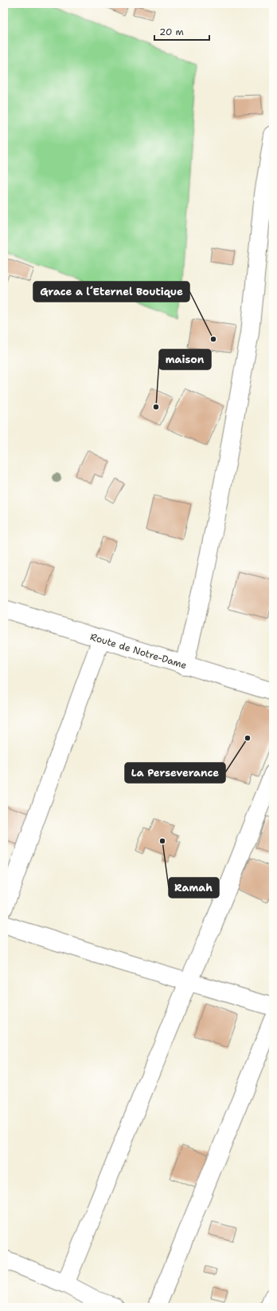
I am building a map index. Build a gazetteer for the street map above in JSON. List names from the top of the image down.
{
  "streets": {
    "street": ["Route de Notre-Dame"]
  },
  "places": [
    "Grace a l´Eternel Boutique",
    "maison",
    "La Perseverance",
    "Ramah"
  ],
  "scale_bar": "20 m"
}
